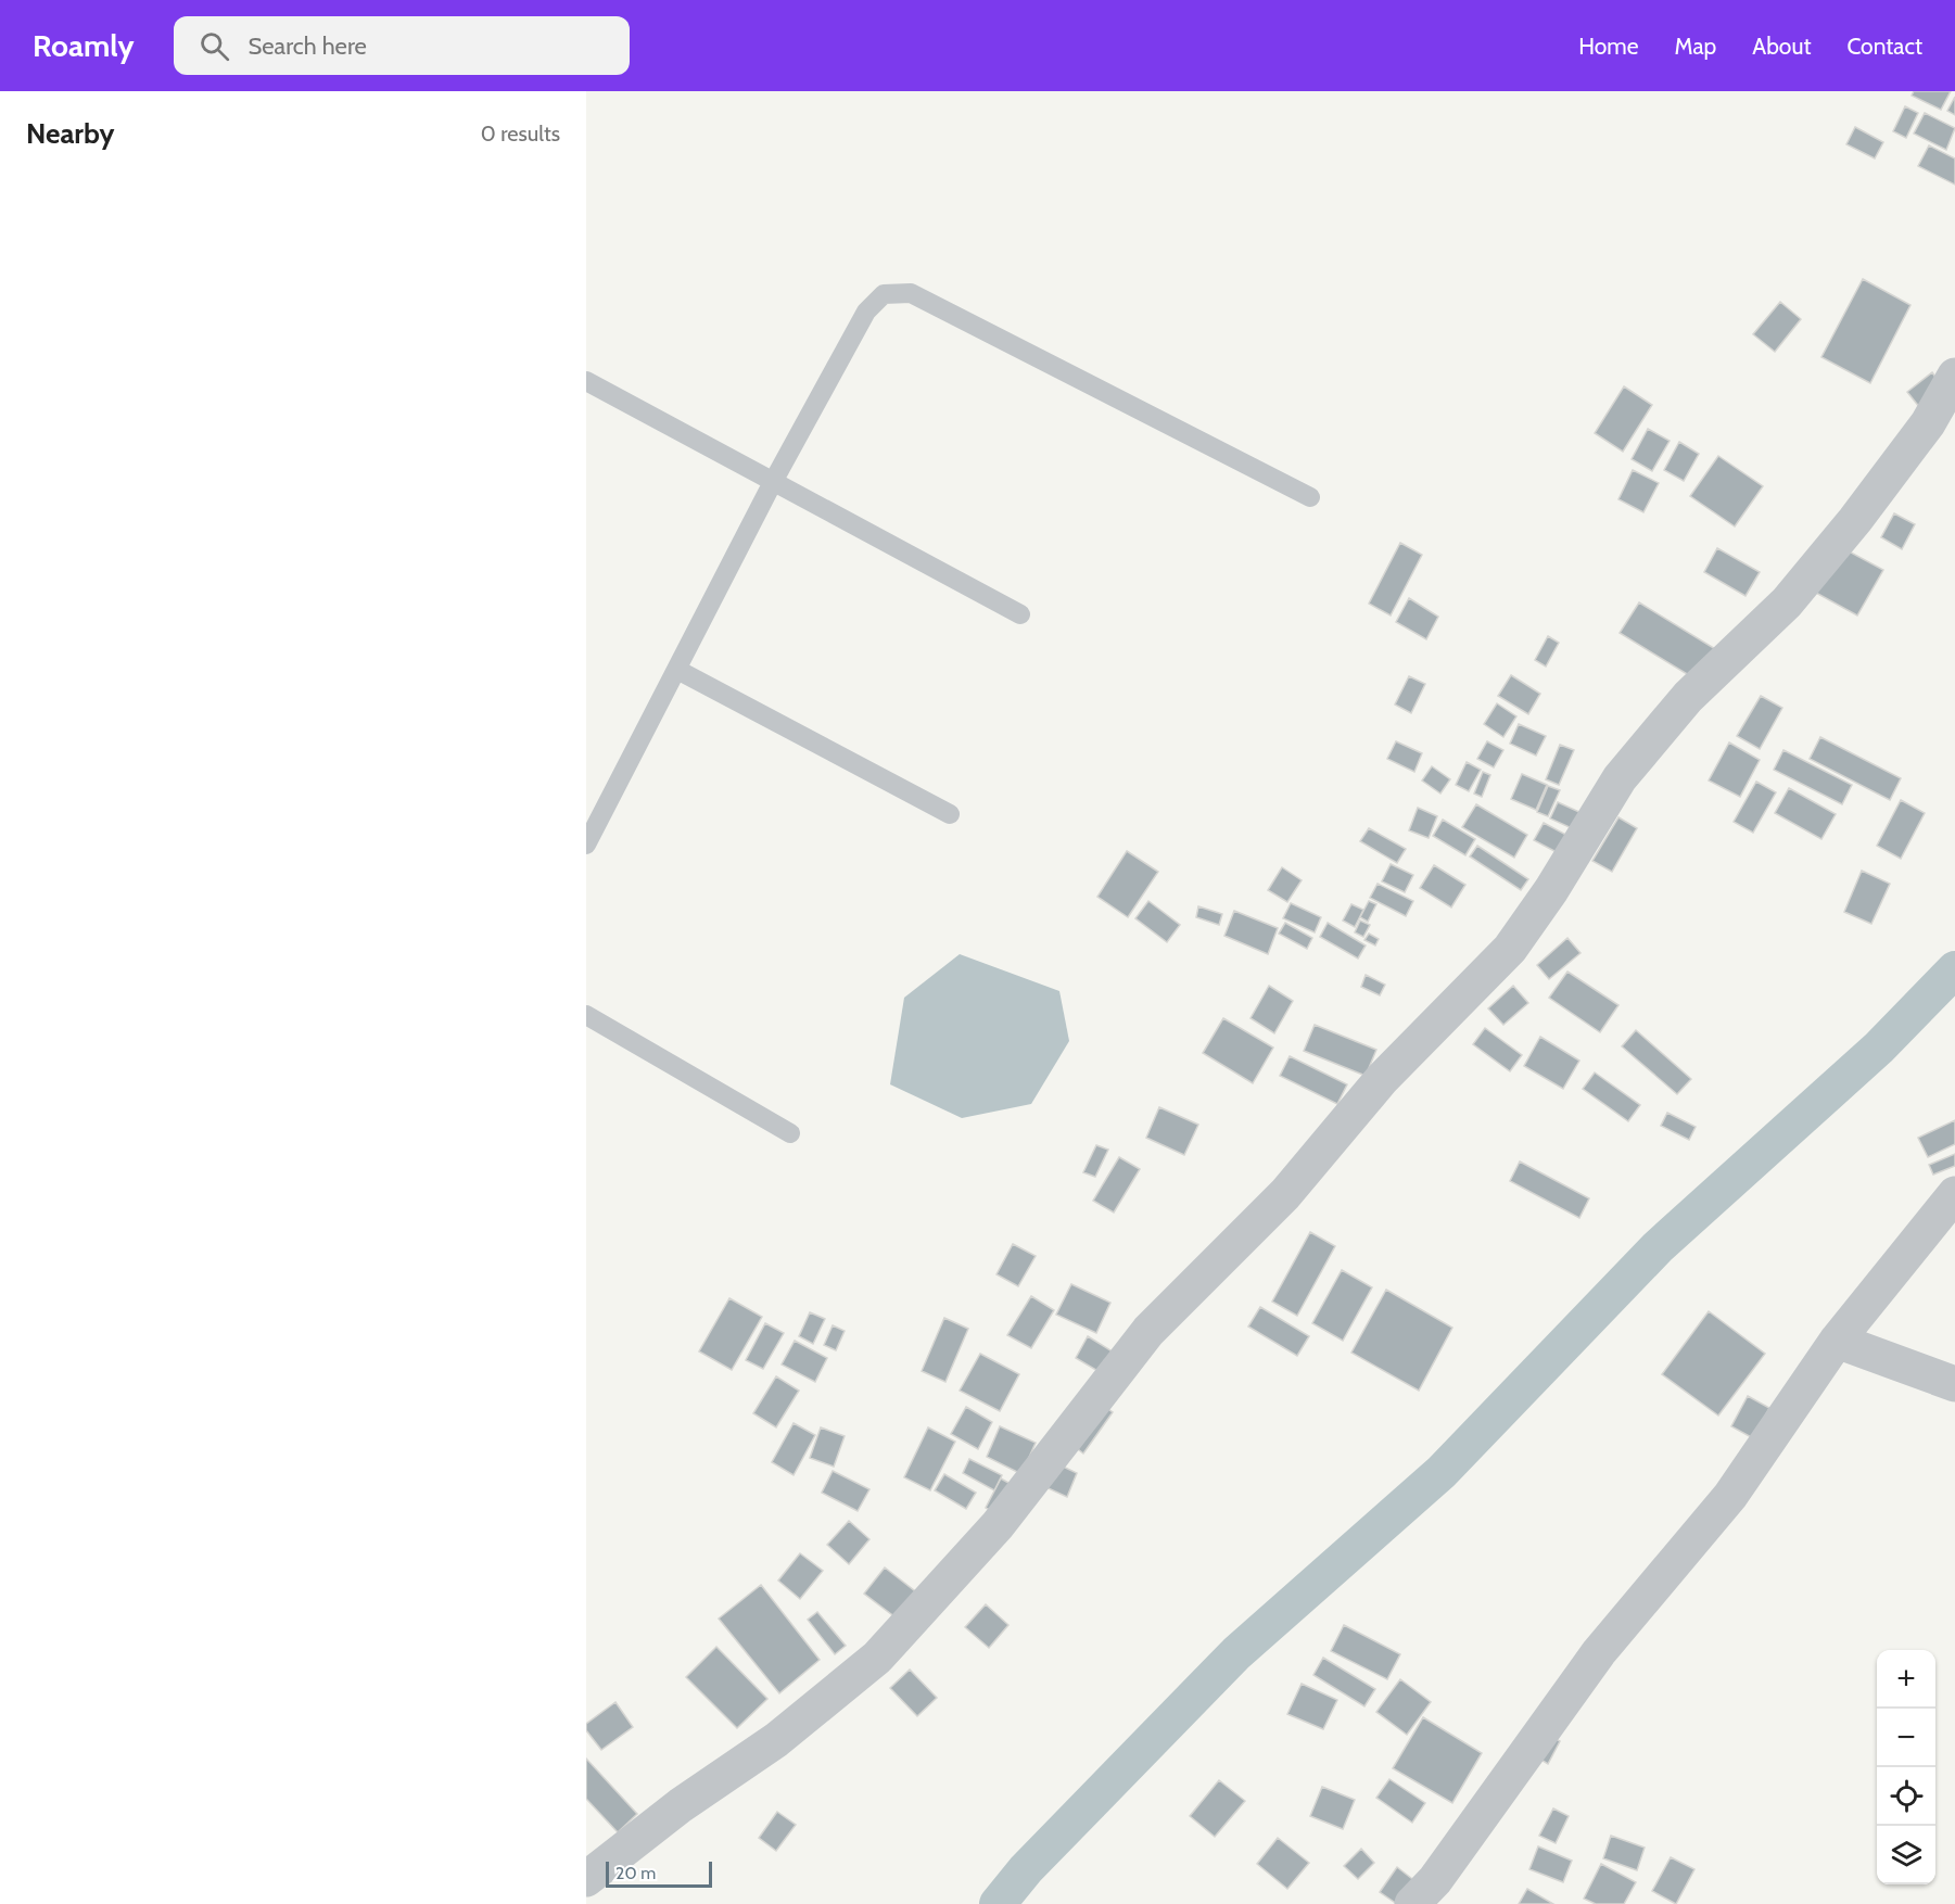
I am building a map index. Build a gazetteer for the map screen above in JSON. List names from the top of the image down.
{
  "scale_bar": "20 m",
  "page": {
    "header": "Roamly",
    "search": "Search here",
    "nav": [
      "Home",
      "Map",
      "About",
      "Contact"
    ],
    "heading": ["Nearby", "0 results"],
    "map_buttons": ["+", "−"],
    "scale": "20 m"
  }
}
